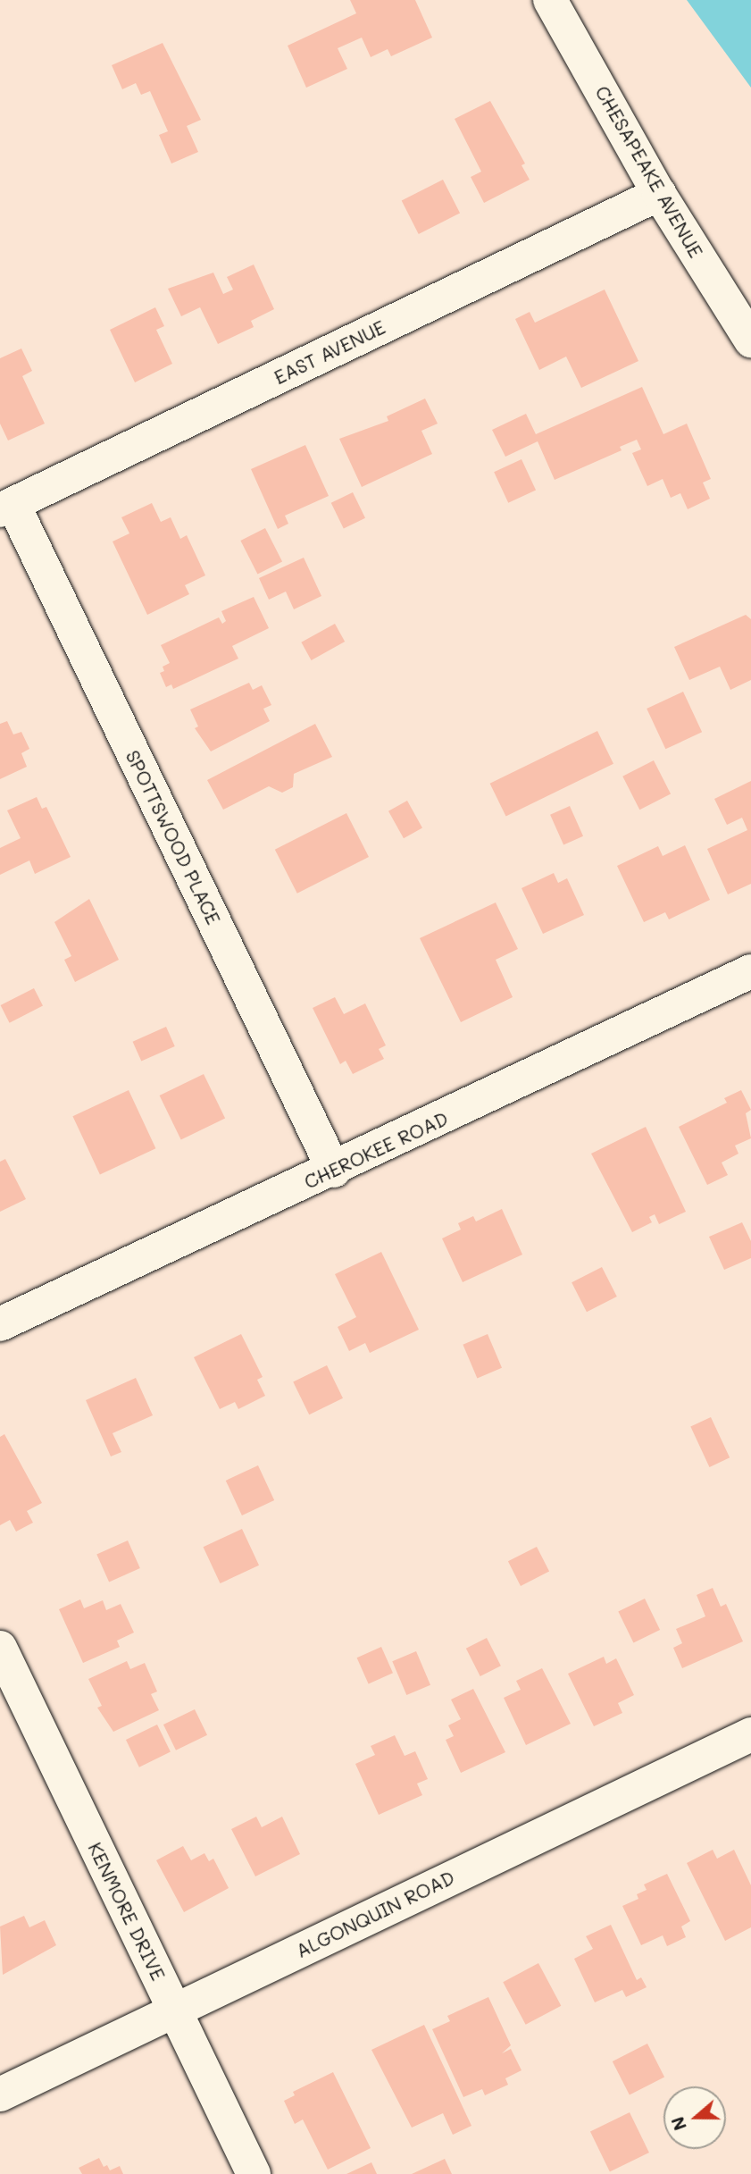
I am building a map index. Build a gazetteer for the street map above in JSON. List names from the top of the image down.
{
  "streets": {
    "street": [
      "CHESAPEAKE AVENUE",
      "EAST AVENUE",
      "SPOTTSWOOD PLACE",
      "CHEROKEE ROAD",
      "KENMORE DRIVE",
      "ALGONQUIN ROAD"
    ]
  },
  "crossings": [
    ["CHESAPEAKE AVENUE", "EAST AVENUE"],
    ["EAST AVENUE", "SPOTTSWOOD PLACE"],
    ["SPOTTSWOOD PLACE", "CHEROKEE ROAD"],
    ["KENMORE DRIVE", "ALGONQUIN ROAD"]
  ],
  "north": "left"
}
